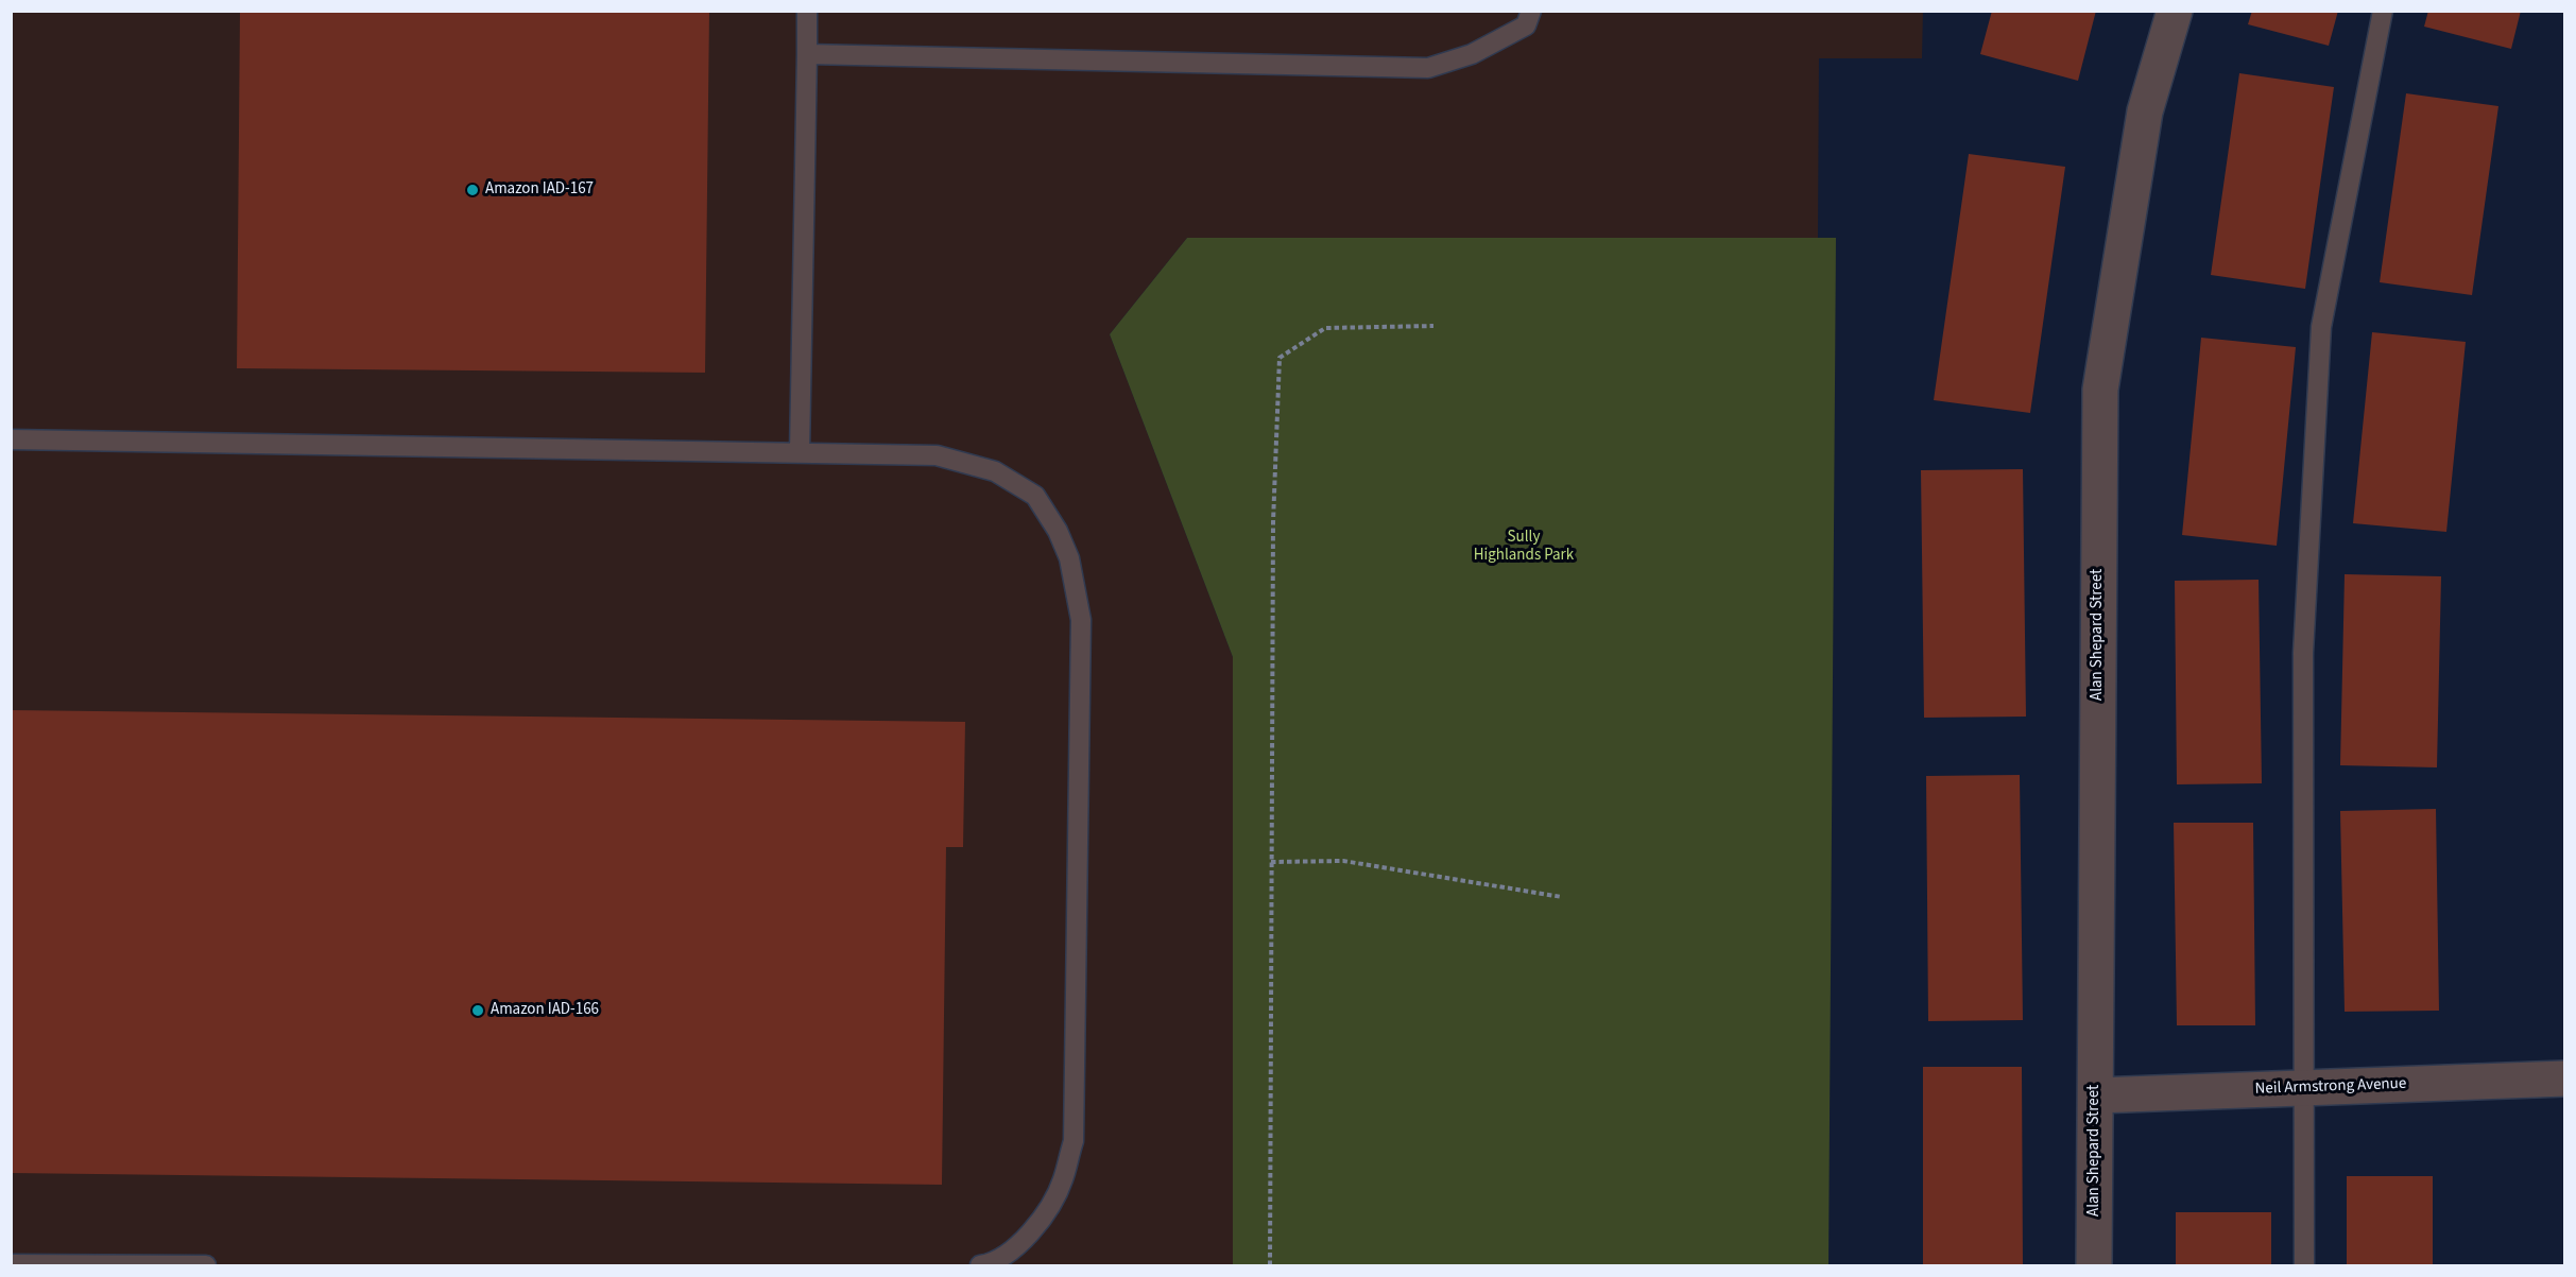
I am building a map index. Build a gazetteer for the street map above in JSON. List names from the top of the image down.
{
  "streets": {
    "street": ["Alan Shepard Street", "Neil Armstrong Avenue"]
  },
  "crossings": [
    ["Alan Shepard Street", "Neil Armstrong Avenue"]
  ],
  "parks": ["Sully Highlands Park"],
  "places": ["Amazon IAD-167", "Amazon IAD-166"]
}
